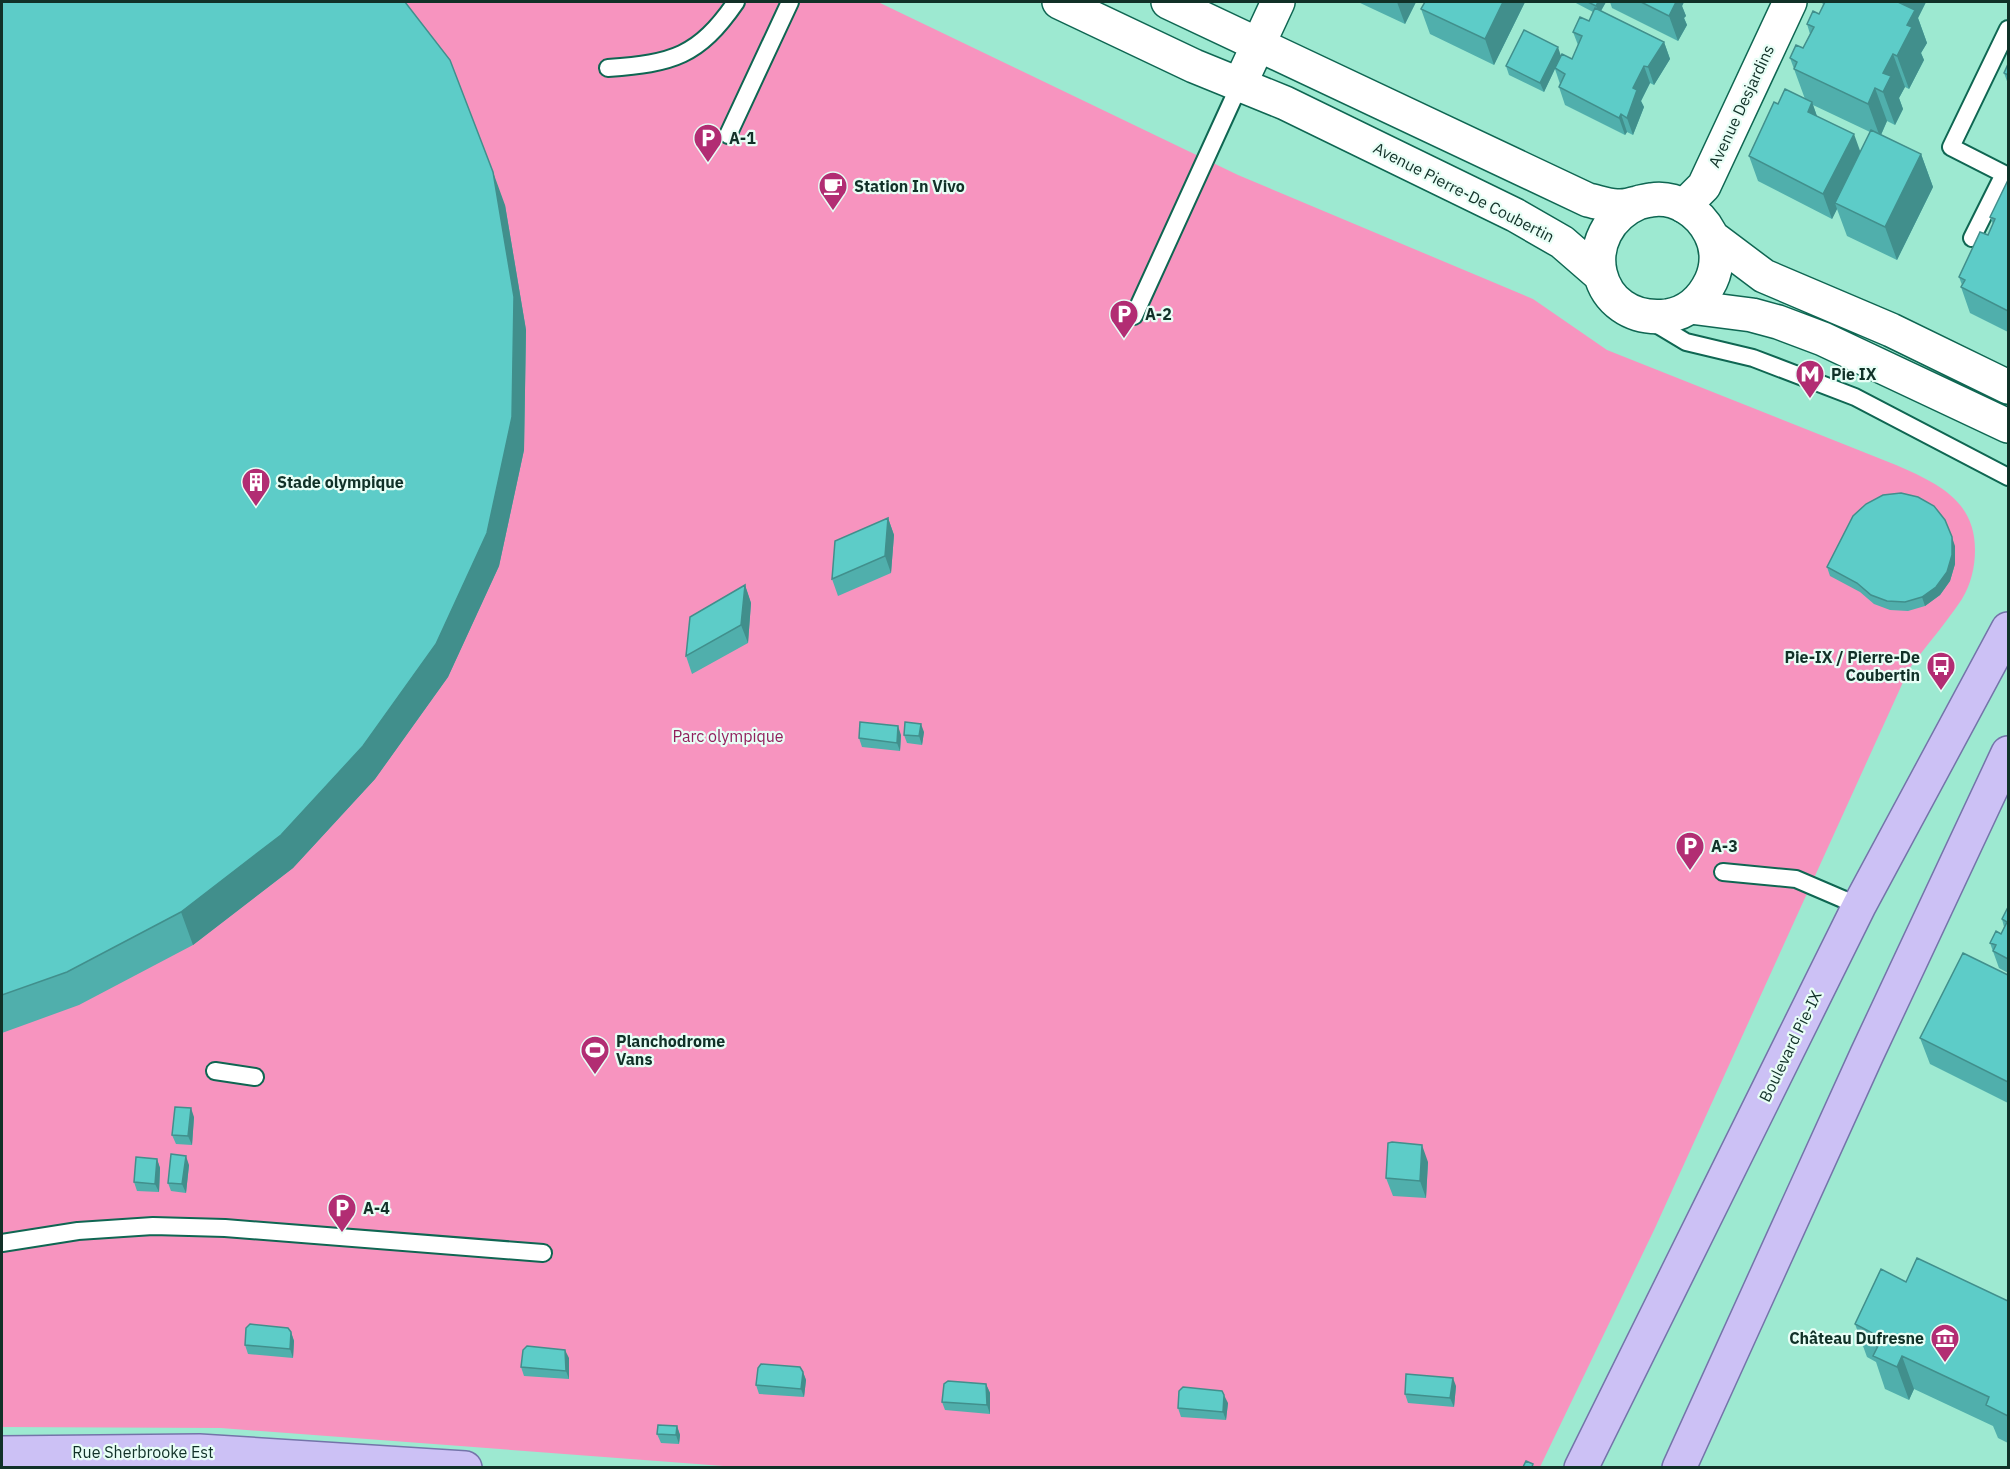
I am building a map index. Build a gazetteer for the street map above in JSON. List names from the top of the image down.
{
  "streets": {
    "main road": ["Boulevard Pie-IX", "Rue Sherbrooke Est"],
    "street": ["Avenue Desjardins", "Avenue Pierre-De Coubertin"]
  },
  "crossings": [
    ["Avenue Desjardins", "Avenue Pierre-De Coubertin"]
  ],
  "parks": ["Parc olympique"],
  "places": {
    "parking": [
      "A-1",
      "A-2",
      "A-3",
      "A-4"
    ],
    "cafe": ["Station In Vivo"],
    "metro station": ["Pie IX"],
    "building": ["Stade olympique"],
    "bus stop": ["Pie-IX / Pierre-De Coubertin"],
    "sports": ["Planchodrome Vans"],
    "museum": ["Château Dufresne"]
  }
}
